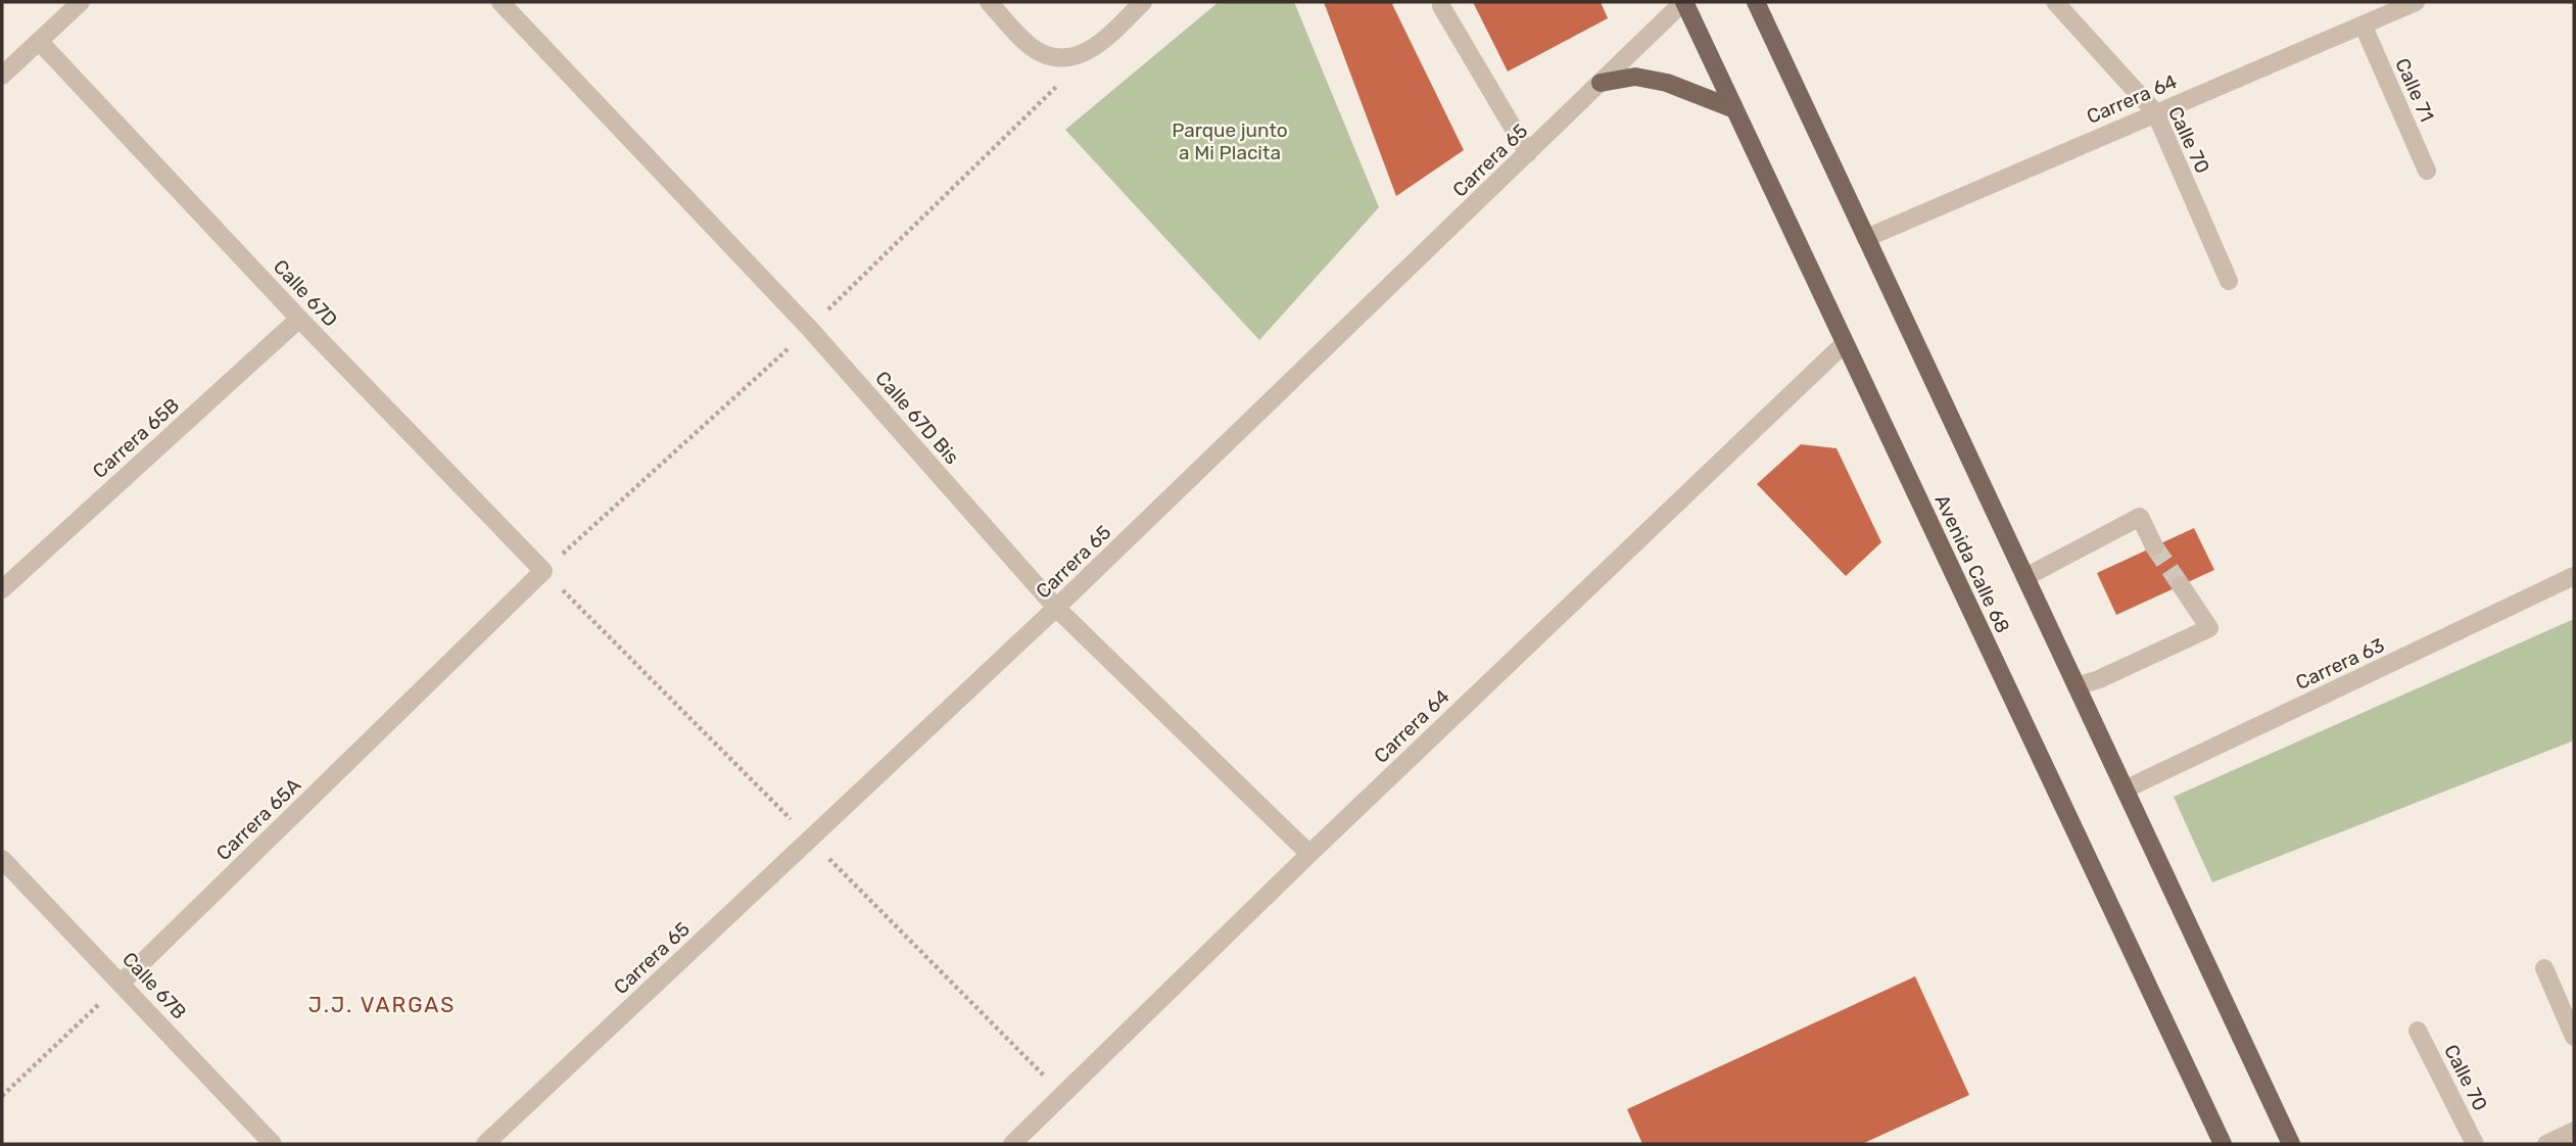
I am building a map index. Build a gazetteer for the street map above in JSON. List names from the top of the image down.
{
  "streets": {
    "main road": ["Avenida Calle 68"],
    "street": [
      "Calle 71",
      "Carrera 64",
      "Calle 70",
      "Carrera 65",
      "Calle 67D",
      "Calle 67D Bis",
      "Carrera 65B",
      "Carrera 63",
      "Carrera 65A",
      "Calle 67B"
    ]
  },
  "crossings": [
    ["Calle 71", "Carrera 64"],
    ["Carrera 64", "Calle 70"],
    ["Carrera 64", "Calle 67D Bis"],
    ["Carrera 64", "Avenida Calle 68"],
    ["Carrera 65", "Calle 67D Bis"],
    ["Carrera 65", "Avenida Calle 68"],
    ["Calle 67D", "Carrera 65B"],
    ["Calle 67D", "Carrera 65A"],
    ["Carrera 65A", "Calle 67B"]
  ],
  "districts": ["J.J. VARGAS"],
  "parks": ["Parque junto a Mi Placita"]
}
